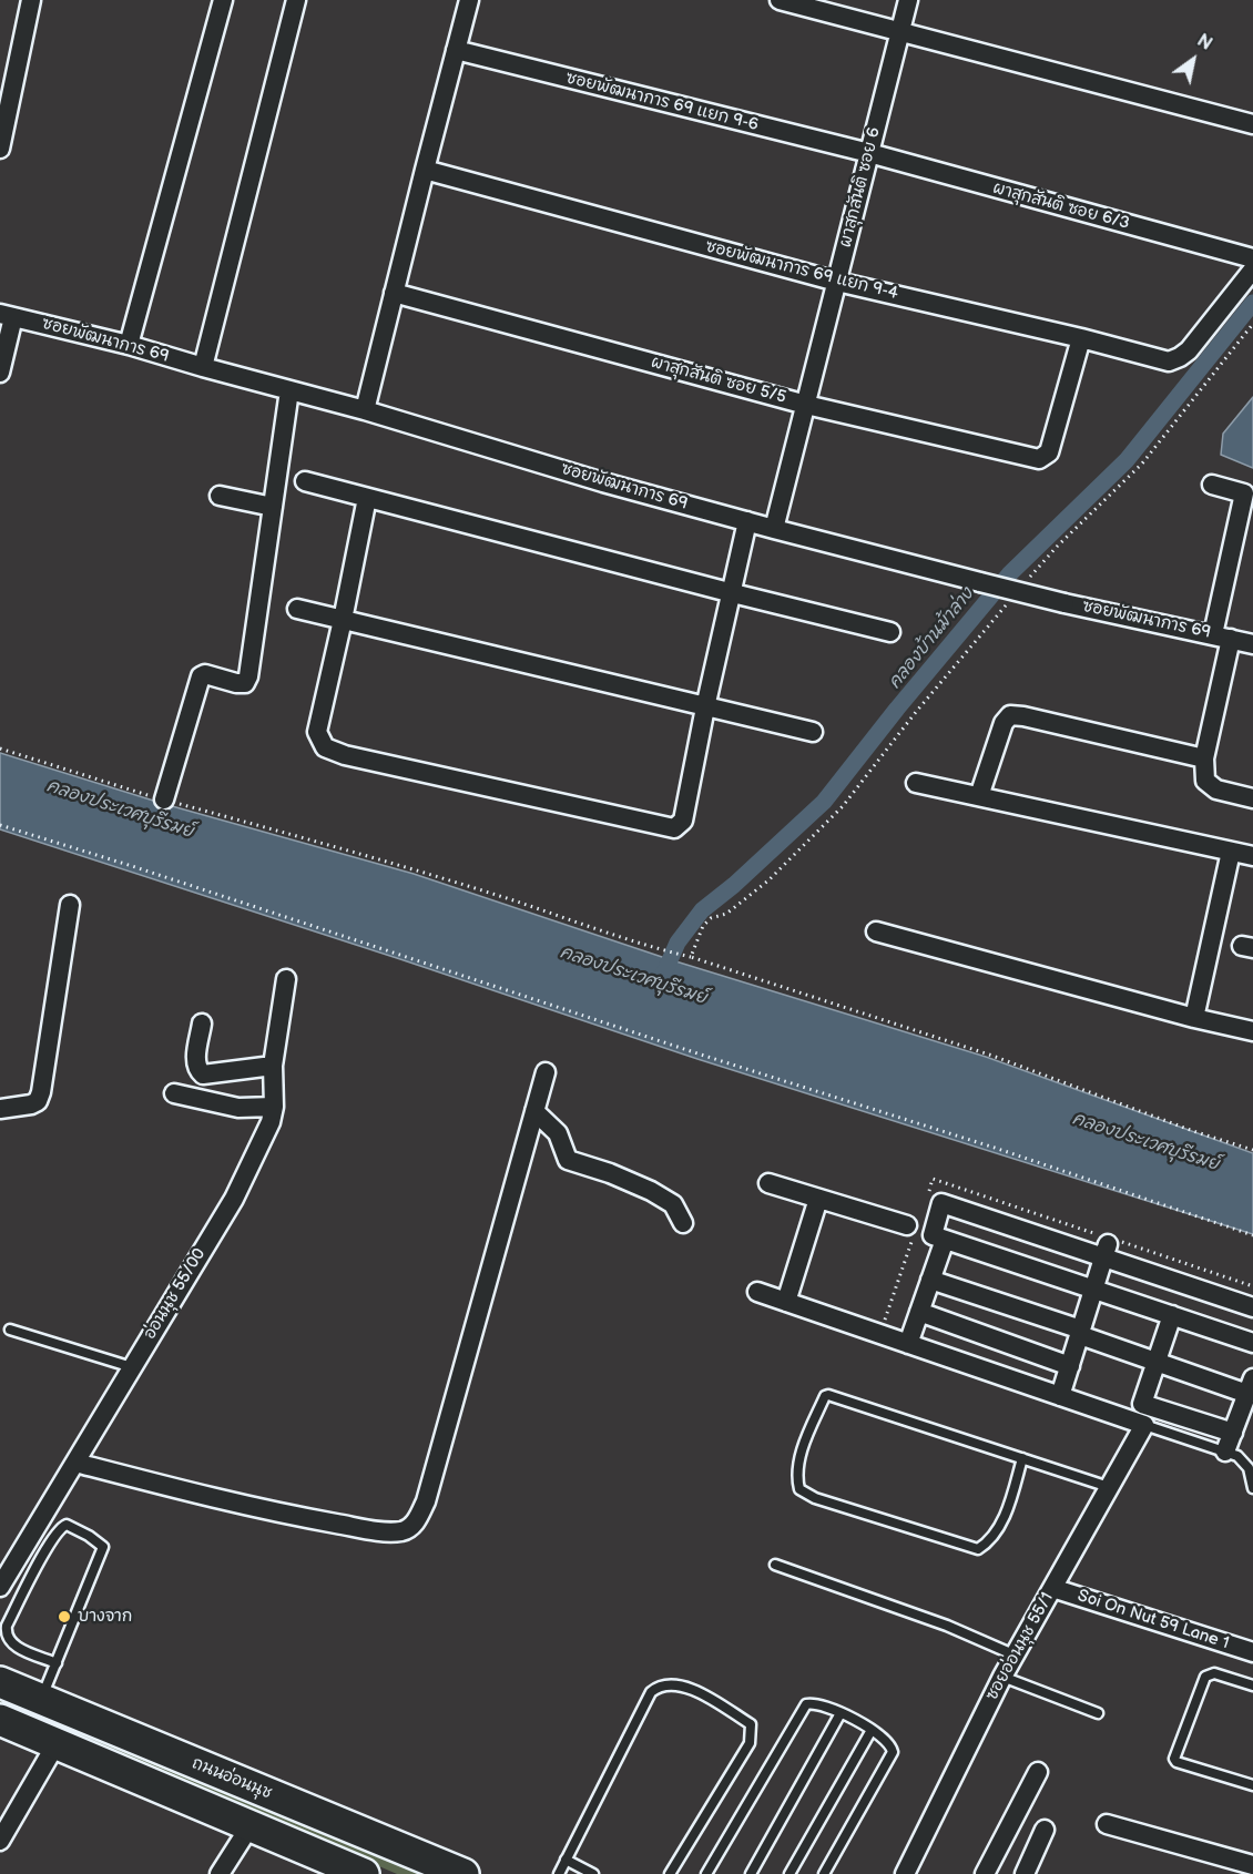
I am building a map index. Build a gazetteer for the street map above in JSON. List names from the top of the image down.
{
  "streets": {
    "main road": ["ถนนอ่อนนุช"],
    "street": [
      "ซอยพัฒนาการ 69 แยก 9-6",
      "ผาสุกสันติ ซอย 6",
      "ผาสุกสันติ ซอย 6/3",
      "ซอยพัฒนาการ 69 แยก 9-4",
      "ซอยพัฒนาการ 69",
      "ผาสุกสันติ ซอย 5/5",
      "อ่อนนุช 55/00",
      "Soi On Nut 59 Lane 1",
      "ซอยอ่อนนุช 55/1"
    ]
  },
  "crossings": [
    ["ซอยพัฒนาการ 69 แยก 9-6", "ผาสุกสันติ ซอย 6"],
    ["ซอยพัฒนาการ 69 แยก 9-6", "ผาสุกสันติ ซอย 6/3"],
    ["ผาสุกสันติ ซอย 6", "ผาสุกสันติ ซอย 6/3"],
    ["ผาสุกสันติ ซอย 6", "ซอยพัฒนาการ 69 แยก 9-4"],
    ["ผาสุกสันติ ซอย 6", "ซอยพัฒนาการ 69"],
    ["ผาสุกสันติ ซอย 6", "ผาสุกสันติ ซอย 5/5"],
    ["ซอยพัฒนาการ 69 แยก 9-4", "ผาสุกสันติ ซอย 5/5"],
    ["Soi On Nut 59 Lane 1", "ซอยอ่อนนุช 55/1"]
  ],
  "water": ["คลองบ้านม้าล่าง", "คลองประเวศบุรีรมย์"],
  "places": ["บางจาก"],
  "north": "top right"
}
